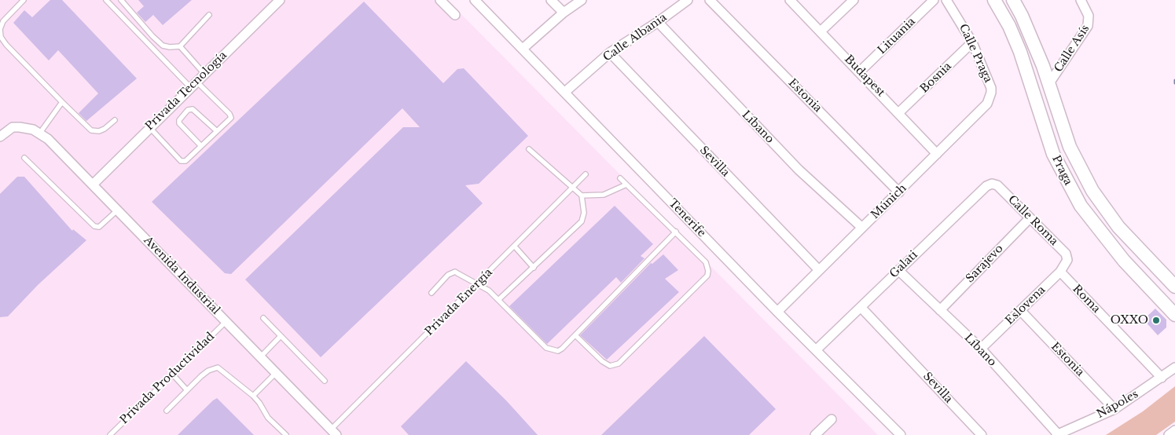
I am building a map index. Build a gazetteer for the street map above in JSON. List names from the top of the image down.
{
  "streets": {
    "street": [
      "Lituania",
      "Calle Albania",
      "Calle Asís",
      "Calle Praga",
      "Budapest",
      "Bosnia",
      "Privada Tecnología",
      "Estonia",
      "Líbano",
      "Sevilla",
      "Praga",
      "Múnich",
      "Tenerife",
      "Calle Roma",
      "Sarajevo",
      "Galati",
      "Avenida Industrial",
      "Roma",
      "Eslovena",
      "Nápoles"
    ],
    "lane": ["Privada Energía", "Privada Productividad"]
  },
  "crossings": [
    ["Lituania", "Budapest"],
    ["Calle Albania", "Líbano"],
    ["Calle Albania", "Sevilla"],
    ["Calle Albania", "Tenerife"],
    ["Calle Asís", "Praga"],
    ["Calle Praga", "Bosnia"],
    ["Calle Praga", "Múnich"],
    ["Budapest", "Bosnia"],
    ["Budapest", "Múnich"],
    ["Privada Tecnología", "Avenida Industrial"],
    ["Estonia", "Múnich"],
    ["Estonia", "Eslovena"],
    ["Estonia", "Nápoles"],
    ["Líbano", "Múnich"],
    ["Líbano", "Sarajevo"],
    ["Líbano", "Galati"],
    ["Líbano", "Eslovena"],
    ["Líbano", "Nápoles"],
    ["Sevilla", "Múnich"],
    ["Sevilla", "Galati"],
    ["Múnich", "Tenerife"],
    ["Tenerife", "Galati"],
    ["Calle Roma", "Sarajevo"],
    ["Calle Roma", "Galati"],
    ["Calle Roma", "Eslovena"],
    ["Avenida Industrial", "Privada Energía"],
    ["Avenida Industrial", "Privada Productividad"],
    ["Roma", "Eslovena"],
    ["Roma", "Nápoles"]
  ],
  "places": ["OXXO"]
}
